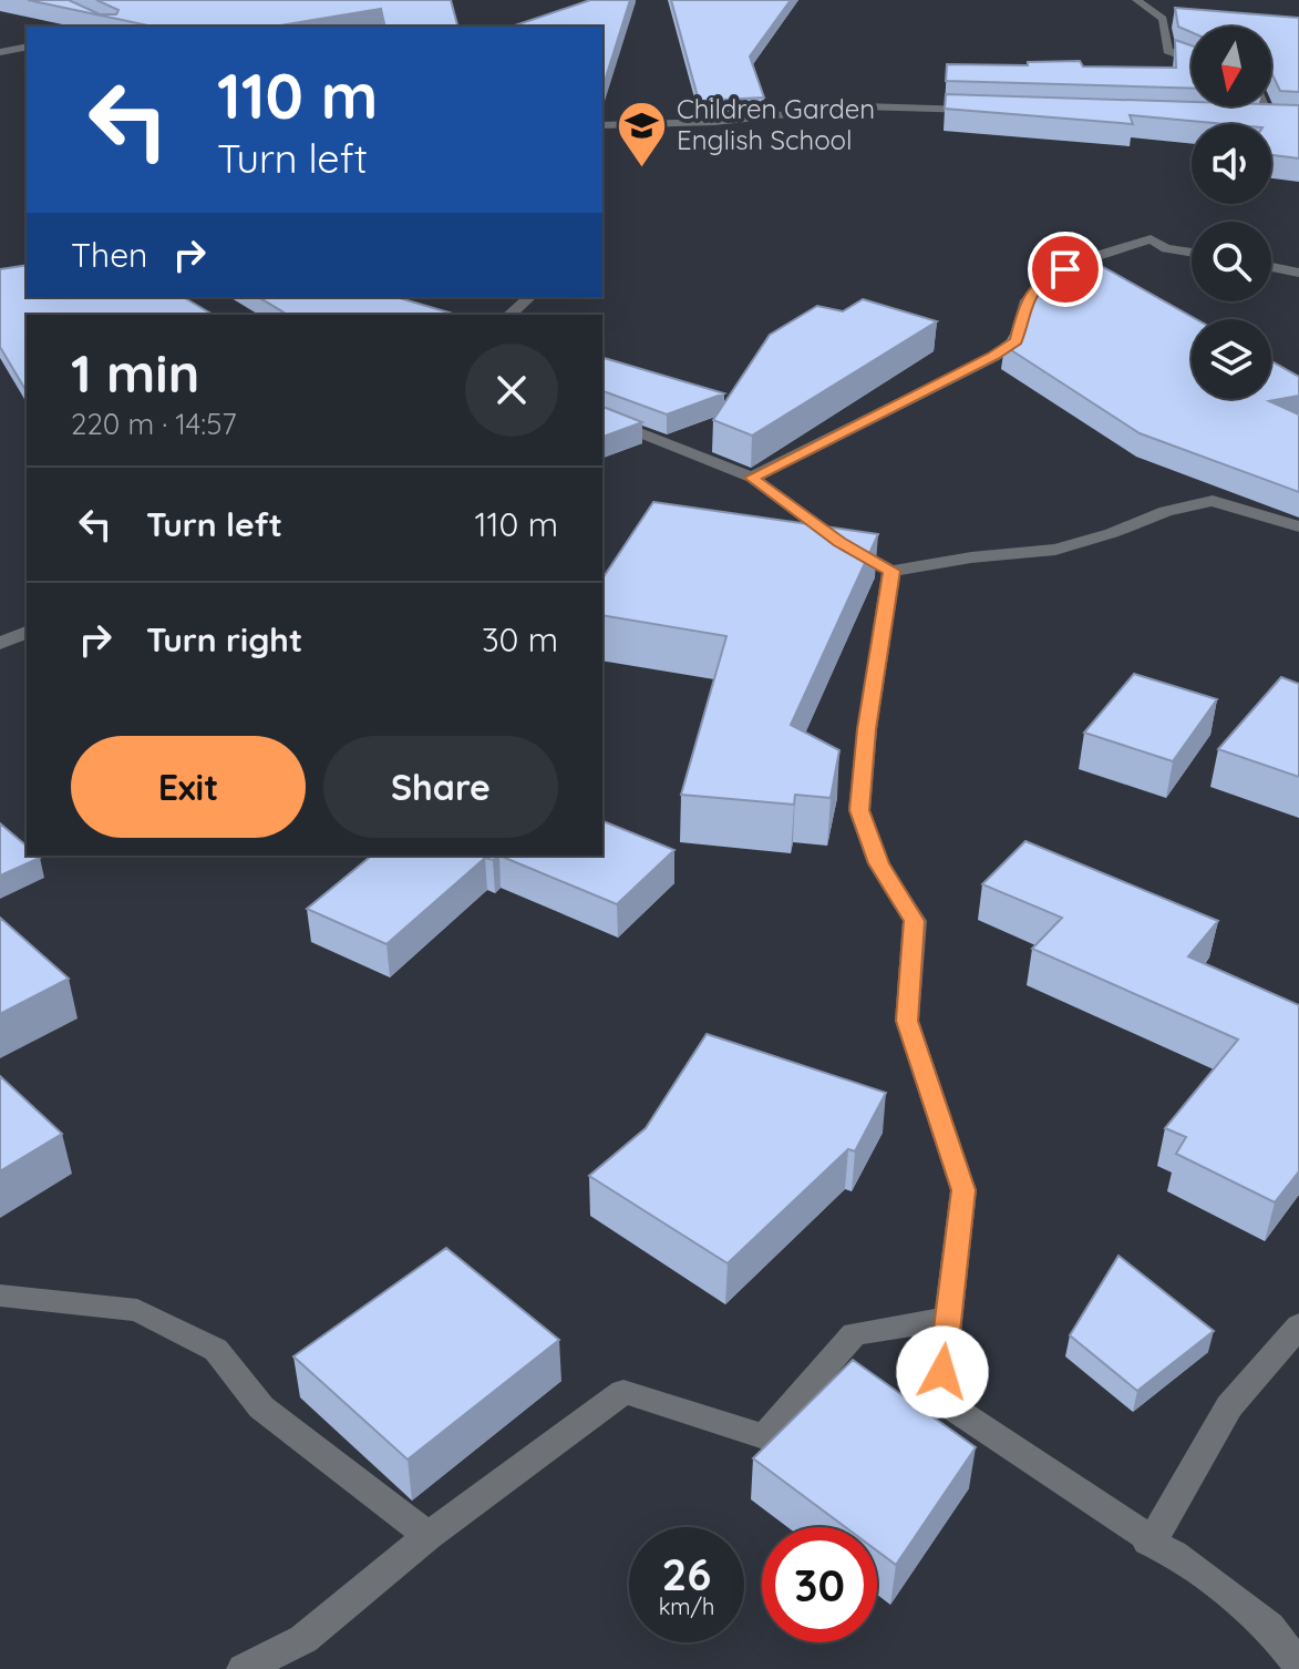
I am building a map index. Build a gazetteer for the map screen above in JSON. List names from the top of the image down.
{
  "places": {
    "school or university": ["Children Garden English School"]
  },
  "north": "bottom",
  "page": {
    "turn": ["110 m", "Turn left"],
    "then": "Then",
    "heading": ["1 min", "220 m · 14:57"],
    "list": [
      {
        "name": "Turn left",
        "value": "110 m"
      },
      {
        "name": "Turn right",
        "value": "30 m"
      }
    ],
    "buttons": ["Exit", "Share"],
    "speed": "26 km/h",
    "limit": "30"
  }
}
